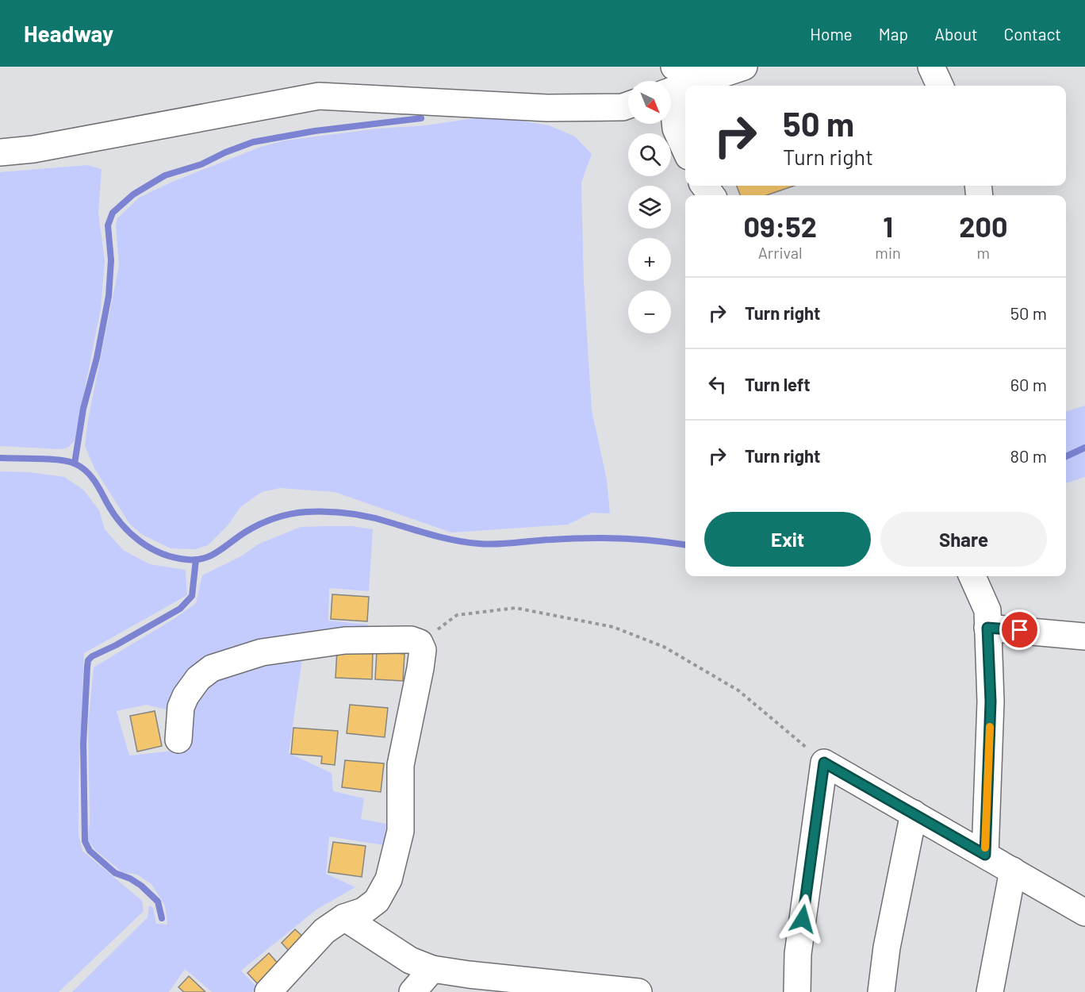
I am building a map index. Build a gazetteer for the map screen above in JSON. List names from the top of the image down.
{
  "north": "bottom right",
  "page": {
    "header": "Headway",
    "nav": [
      "Home",
      "Map",
      "About",
      "Contact"
    ],
    "map_buttons": ["+", "−"],
    "turn": ["50 m", "Turn right"],
    "eta": [
      "09:52",
      "Arrival",
      "1",
      "min",
      "200",
      "m"
    ],
    "list": [
      {
        "name": "Turn right",
        "value": "50 m"
      },
      {
        "name": "Turn left",
        "value": "60 m"
      },
      {
        "name": "Turn right",
        "value": "80 m"
      }
    ],
    "buttons": ["Exit", "Share"]
  }
}
